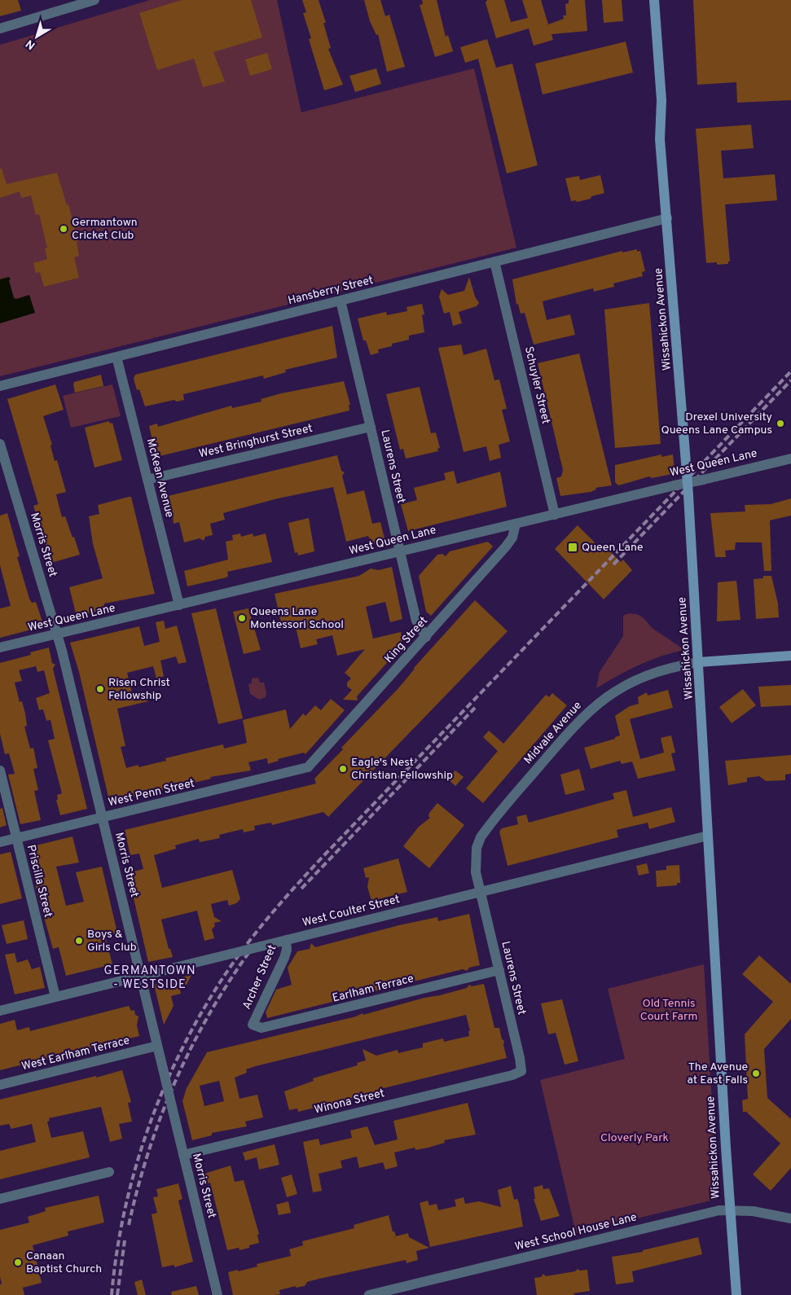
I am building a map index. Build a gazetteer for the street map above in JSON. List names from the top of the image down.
{
  "streets": {
    "street": [
      "Hansberry Street",
      "Wissahickon Avenue",
      "Schuyler Street",
      "West Bringhurst Street",
      "West Queen Lane",
      "Laurens Street",
      "McKean Avenue",
      "Morris Street",
      "King Street",
      "Midvale Avenue",
      "West Penn Street",
      "Priscilla Street",
      "West Coulter Street",
      "Archer Street",
      "Earlham Terrace",
      "West Earlham Terrace",
      "Winona Street",
      "West School House Lane"
    ]
  },
  "crossings": [
    ["Hansberry Street", "Wissahickon Avenue"],
    ["Hansberry Street", "Schuyler Street"],
    ["Hansberry Street", "Laurens Street"],
    ["Hansberry Street", "McKean Avenue"],
    ["Wissahickon Avenue", "West Queen Lane"],
    ["Wissahickon Avenue", "Midvale Avenue"],
    ["Wissahickon Avenue", "West Coulter Street"],
    ["Wissahickon Avenue", "West School House Lane"],
    ["Schuyler Street", "West Queen Lane"],
    ["West Bringhurst Street", "Laurens Street"],
    ["West Bringhurst Street", "McKean Avenue"],
    ["West Queen Lane", "Laurens Street"],
    ["West Queen Lane", "McKean Avenue"],
    ["West Queen Lane", "Morris Street"],
    ["West Queen Lane", "King Street"],
    ["Laurens Street", "King Street"],
    ["Laurens Street", "Midvale Avenue"],
    ["Laurens Street", "West Coulter Street"],
    ["Laurens Street", "Earlham Terrace"],
    ["Laurens Street", "Winona Street"],
    ["Morris Street", "West Penn Street"],
    ["Morris Street", "West Coulter Street"],
    ["Morris Street", "West Earlham Terrace"],
    ["Morris Street", "Winona Street"],
    ["King Street", "West Penn Street"],
    ["Midvale Avenue", "West Coulter Street"],
    ["West Penn Street", "Priscilla Street"],
    ["Priscilla Street", "West Coulter Street"],
    ["West Coulter Street", "Archer Street"],
    ["Archer Street", "Earlham Terrace"]
  ],
  "districts": ["GERMANTOWN - WESTSIDE"],
  "parks": ["Old Tennis Court Farm", "Cloverly Park"],
  "places": {
    "other": [
      "Germantown Cricket Club",
      "Drexel University Queens Lane Campus",
      "Queens Lane Montessori School",
      "Risen Christ Fellowship",
      "Eagle's Nest Christian Fellowship",
      "Boys & Girls Club",
      "The Avenue at East Falls",
      "Canaan Baptist Church"
    ],
    "transit": ["Queen Lane"]
  },
  "north": "bottom left"
}
